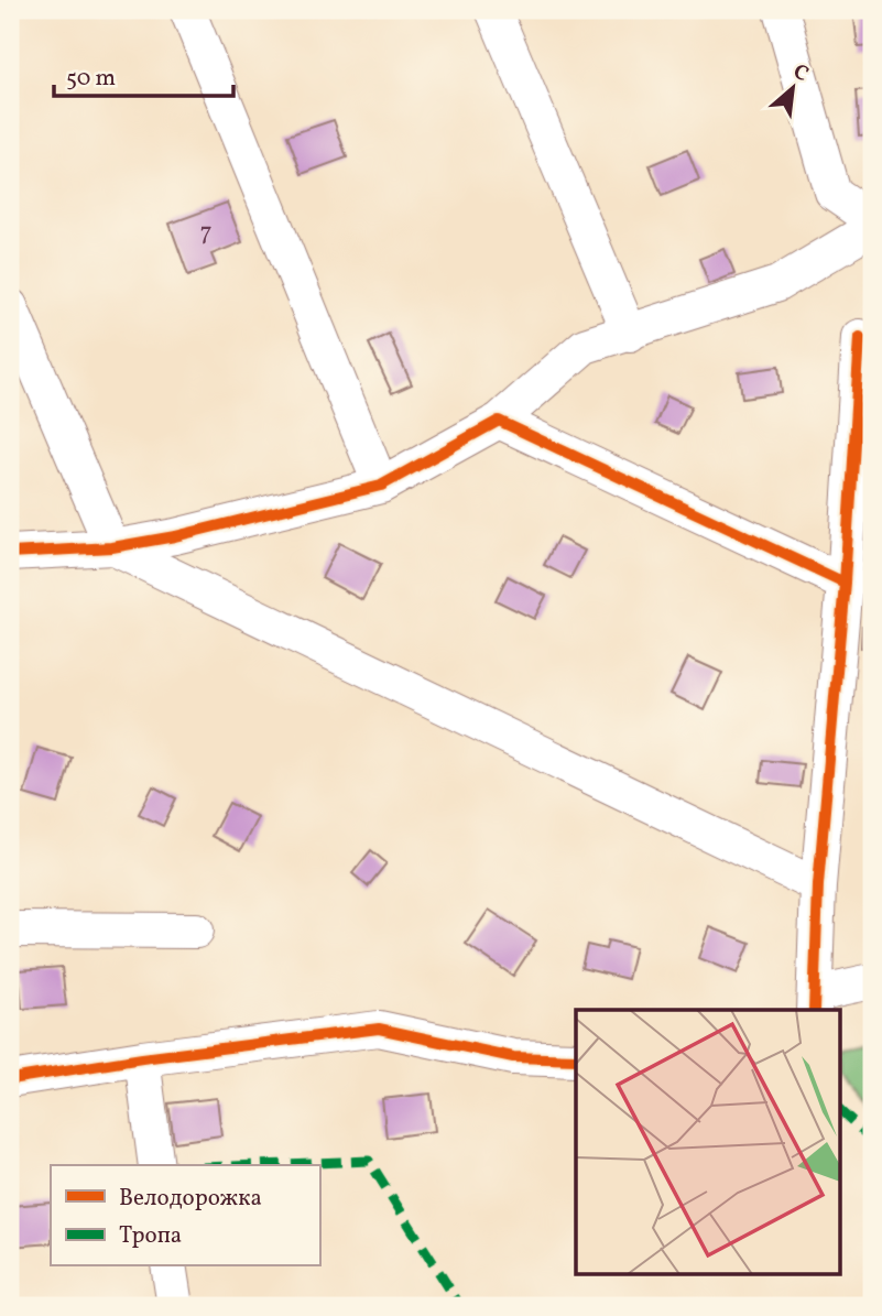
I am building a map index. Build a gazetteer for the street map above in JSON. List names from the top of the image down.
{
  "house_numbers": ["7"],
  "legend": ["Велодорожка", "Тропа"],
  "scale_bar": "50 m",
  "north": "top right"
}
